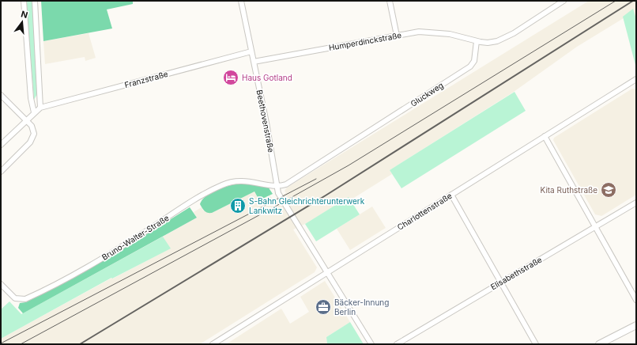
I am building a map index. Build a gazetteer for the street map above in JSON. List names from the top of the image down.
{
  "streets": {
    "street": [
      "Humperdinckstraße",
      "Franzstraße",
      "Gluckweg",
      "Beethovenstraße",
      "Charlottenstraße",
      "Bruno-Walter-Straße",
      "Elisabethstraße"
    ]
  },
  "crossings": [
    ["Humperdinckstraße", "Gluckweg"],
    ["Humperdinckstraße", "Beethovenstraße"],
    ["Franzstraße", "Beethovenstraße"],
    ["Gluckweg", "Beethovenstraße"],
    ["Gluckweg", "Bruno-Walter-Straße"],
    ["Beethovenstraße", "Charlottenstraße"],
    ["Beethovenstraße", "Bruno-Walter-Straße"]
  ],
  "places": {
    "hotel": ["Haus Gotland"],
    "school or university": ["Kita Ruthstraße"],
    "building": ["S-Bahn Gleichrichterunterwerk Lankwitz"],
    "office": ["Bäcker-Innung Berlin"]
  },
  "north": "top"
}
